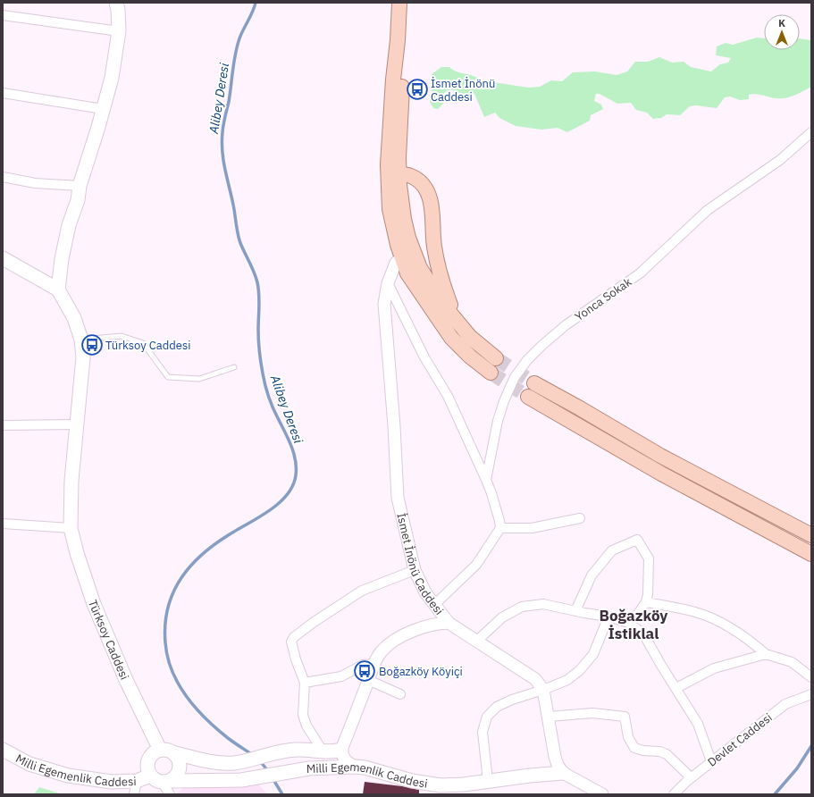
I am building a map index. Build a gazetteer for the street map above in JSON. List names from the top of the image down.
{
  "streets": {
    "main road": ["Türksoy Caddesi", "Milli Egemenlik Caddesi"],
    "street": ["Yonca Sokak", "İsmet İnönü Caddesi", "Devlet Caddesi"]
  },
  "crossings": [
    ["Türksoy Caddesi", "Milli Egemenlik Caddesi"]
  ],
  "districts": ["Boğazköy İstiklal"],
  "water": ["Alibey Deresi"],
  "places": {
    "bus stop": ["İsmet İnönü Caddesi", "Türksoy Caddesi", "Boğazköy Köyiçi"]
  },
  "north": "top"
}
